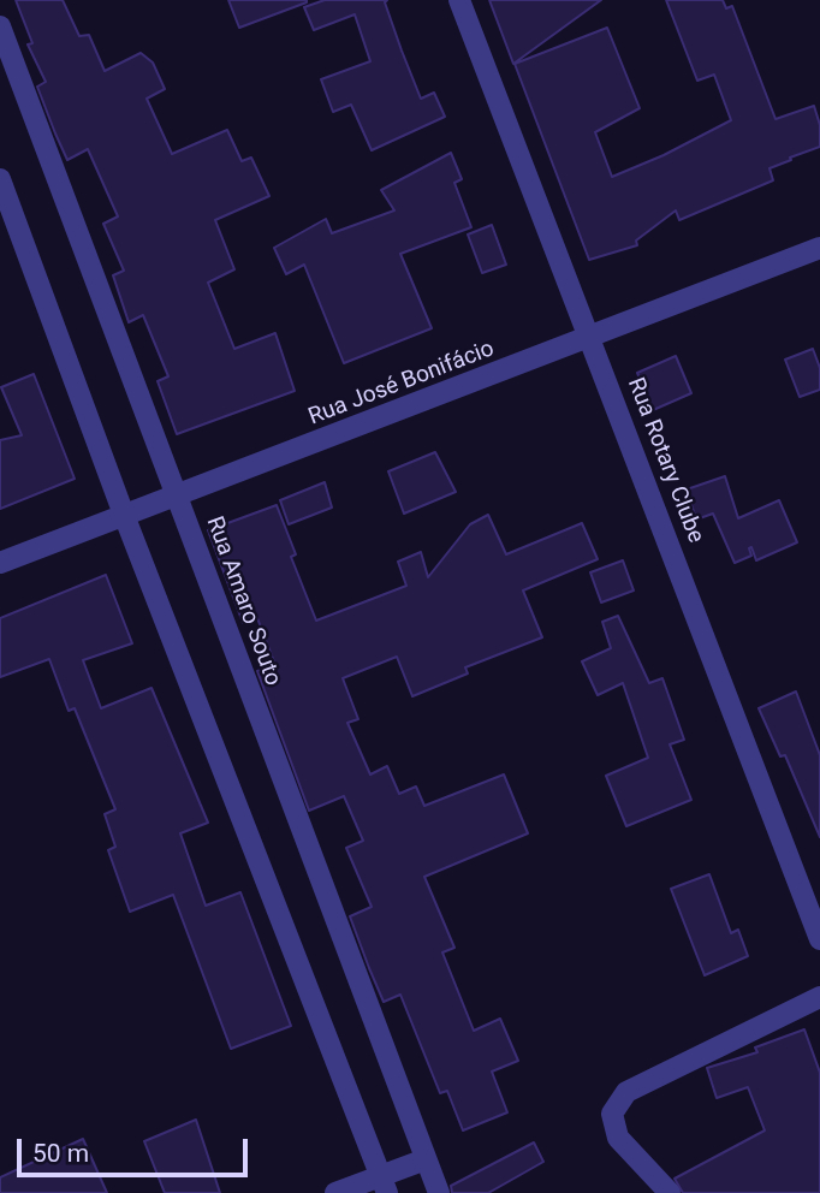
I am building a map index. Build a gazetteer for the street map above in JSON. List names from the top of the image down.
{
  "streets": {
    "street": ["Rua José Bonifácio", "Rua Rotary Clube", "Rua Amaro Souto"]
  },
  "crossings": [
    ["Rua José Bonifácio", "Rua Rotary Clube"],
    ["Rua José Bonifácio", "Rua Amaro Souto"]
  ],
  "scale_bar": "50 m"
}
